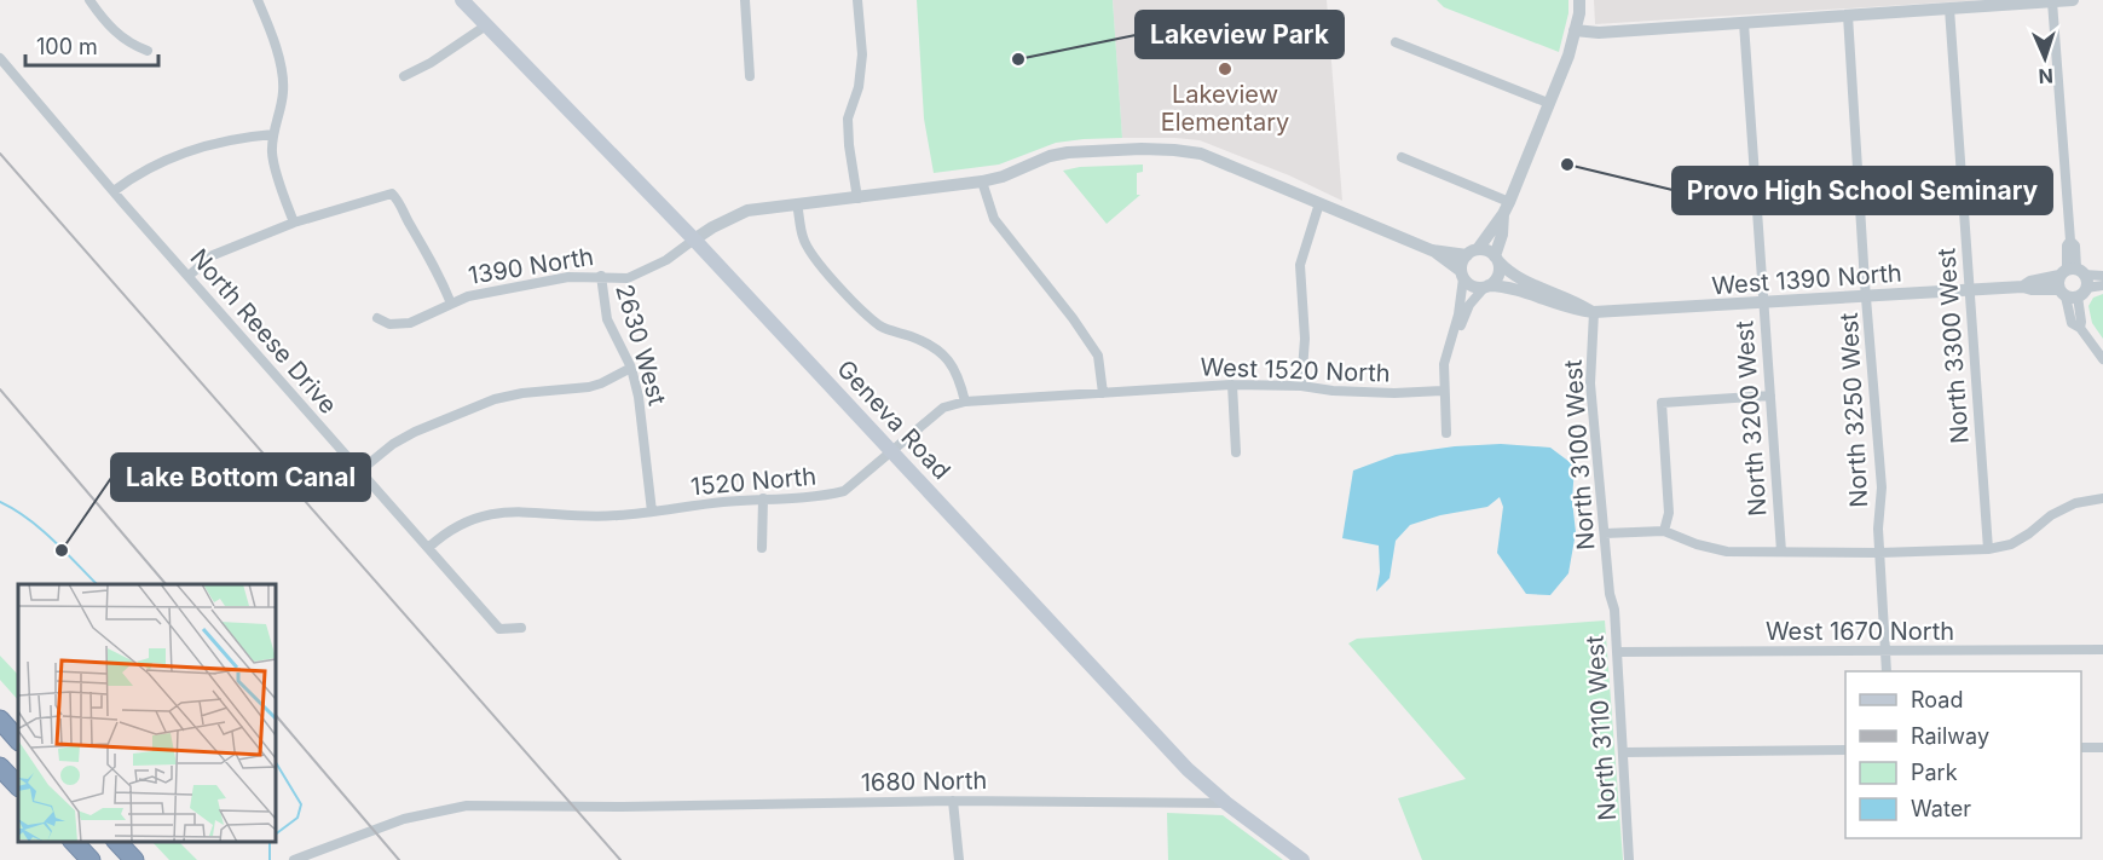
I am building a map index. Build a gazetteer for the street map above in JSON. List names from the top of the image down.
{
  "streets": {
    "main road": ["Geneva Road"],
    "street": [
      "1390 North",
      "West 1390 North",
      "North Reese Drive",
      "2630 West",
      "North 3300 West",
      "West 1520 North",
      "North 3250 West",
      "North 3200 West",
      "North 3100 West",
      "1520 North",
      "West 1670 North",
      "North 3110 West",
      "1680 North"
    ]
  },
  "crossings": [
    ["1390 North", "2630 West"],
    ["1390 North", "Geneva Road"],
    ["West 1390 North", "North 3300 West"],
    ["West 1390 North", "North 3250 West"],
    ["West 1390 North", "North 3200 West"],
    ["West 1390 North", "North 3100 West"],
    ["North Reese Drive", "1520 North"],
    ["2630 West", "1520 North"],
    ["West 1520 North", "1520 North"],
    ["North 3250 West", "West 1670 North"],
    ["Geneva Road", "1520 North"],
    ["Geneva Road", "1680 North"],
    ["North 3100 West", "North 3110 West"],
    ["West 1670 North", "North 3110 West"]
  ],
  "places": [
    "Lakeview Park",
    "Lakeview Elementary",
    "Provo High School Seminary",
    "Lake Bottom Canal"
  ],
  "legend": [
    "Road",
    "Railway",
    "Park",
    "Water"
  ],
  "scale_bar": "100 m",
  "north": "bottom"
}
